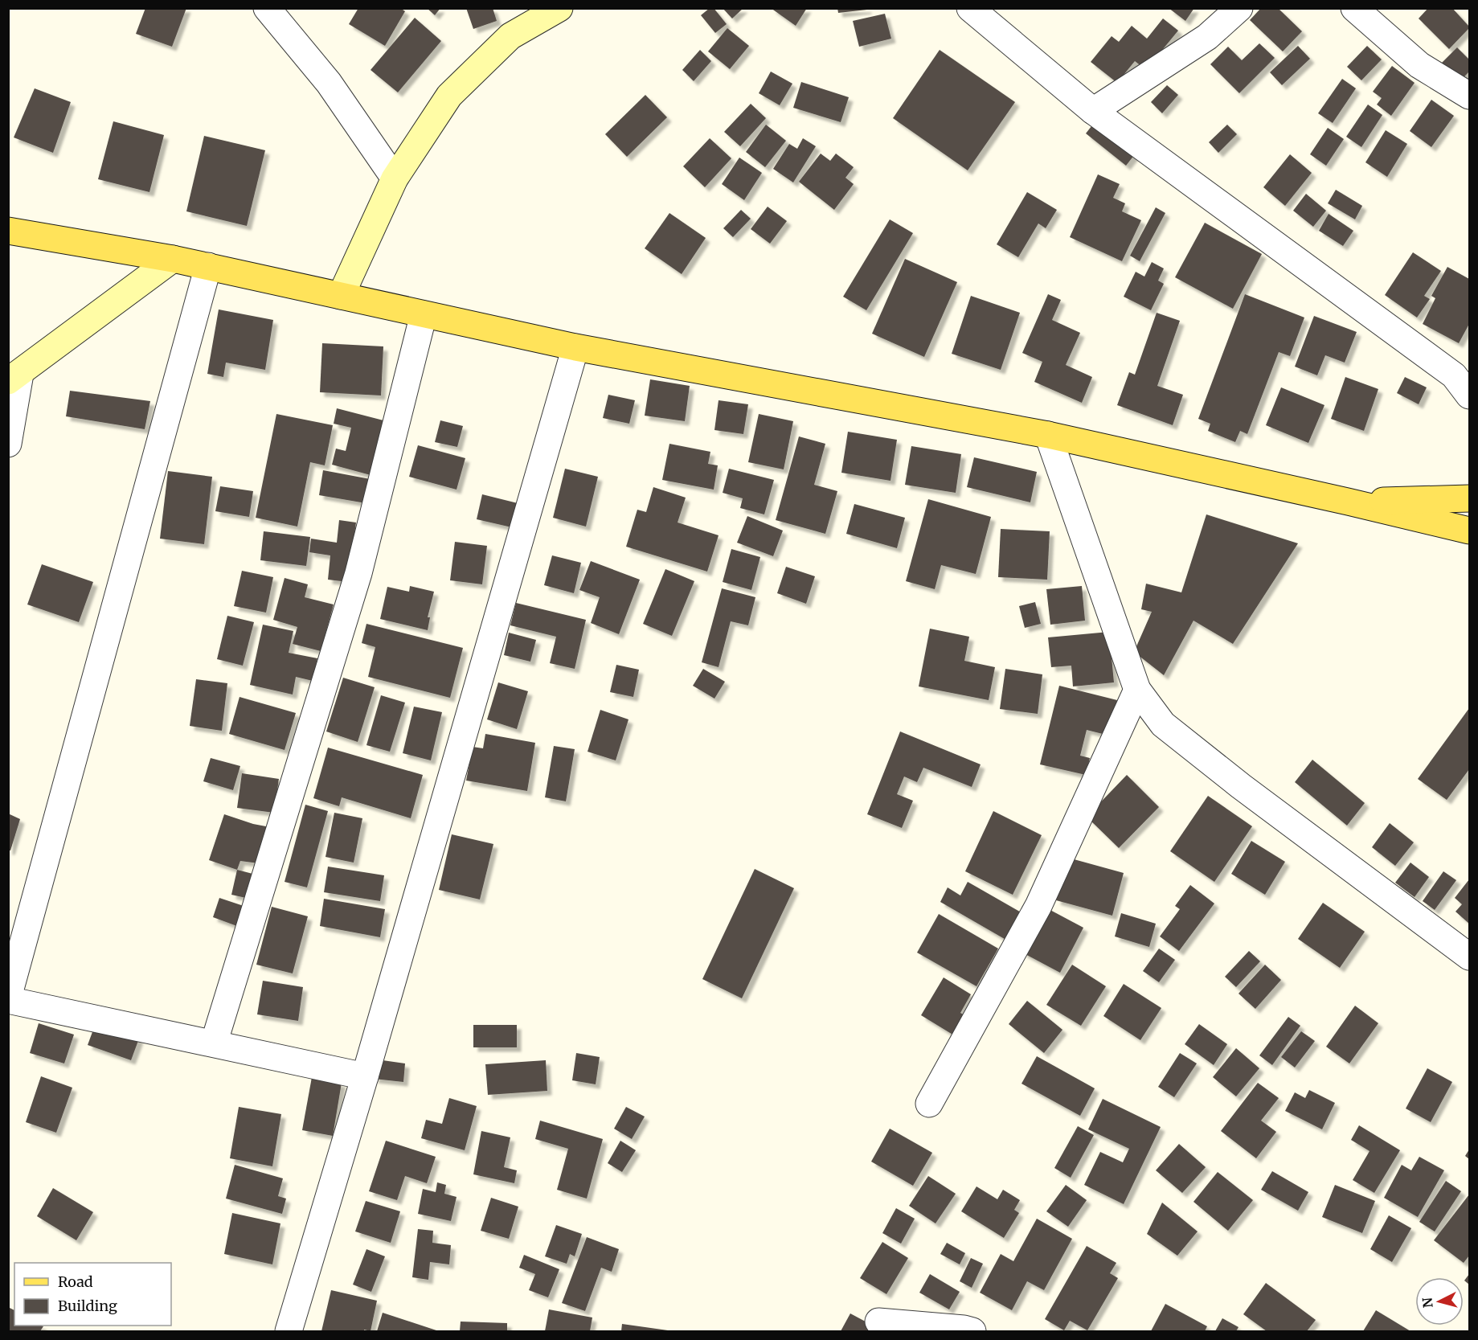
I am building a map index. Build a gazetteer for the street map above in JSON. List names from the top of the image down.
{
  "legend": ["Road", "Building"],
  "north": "left"
}
